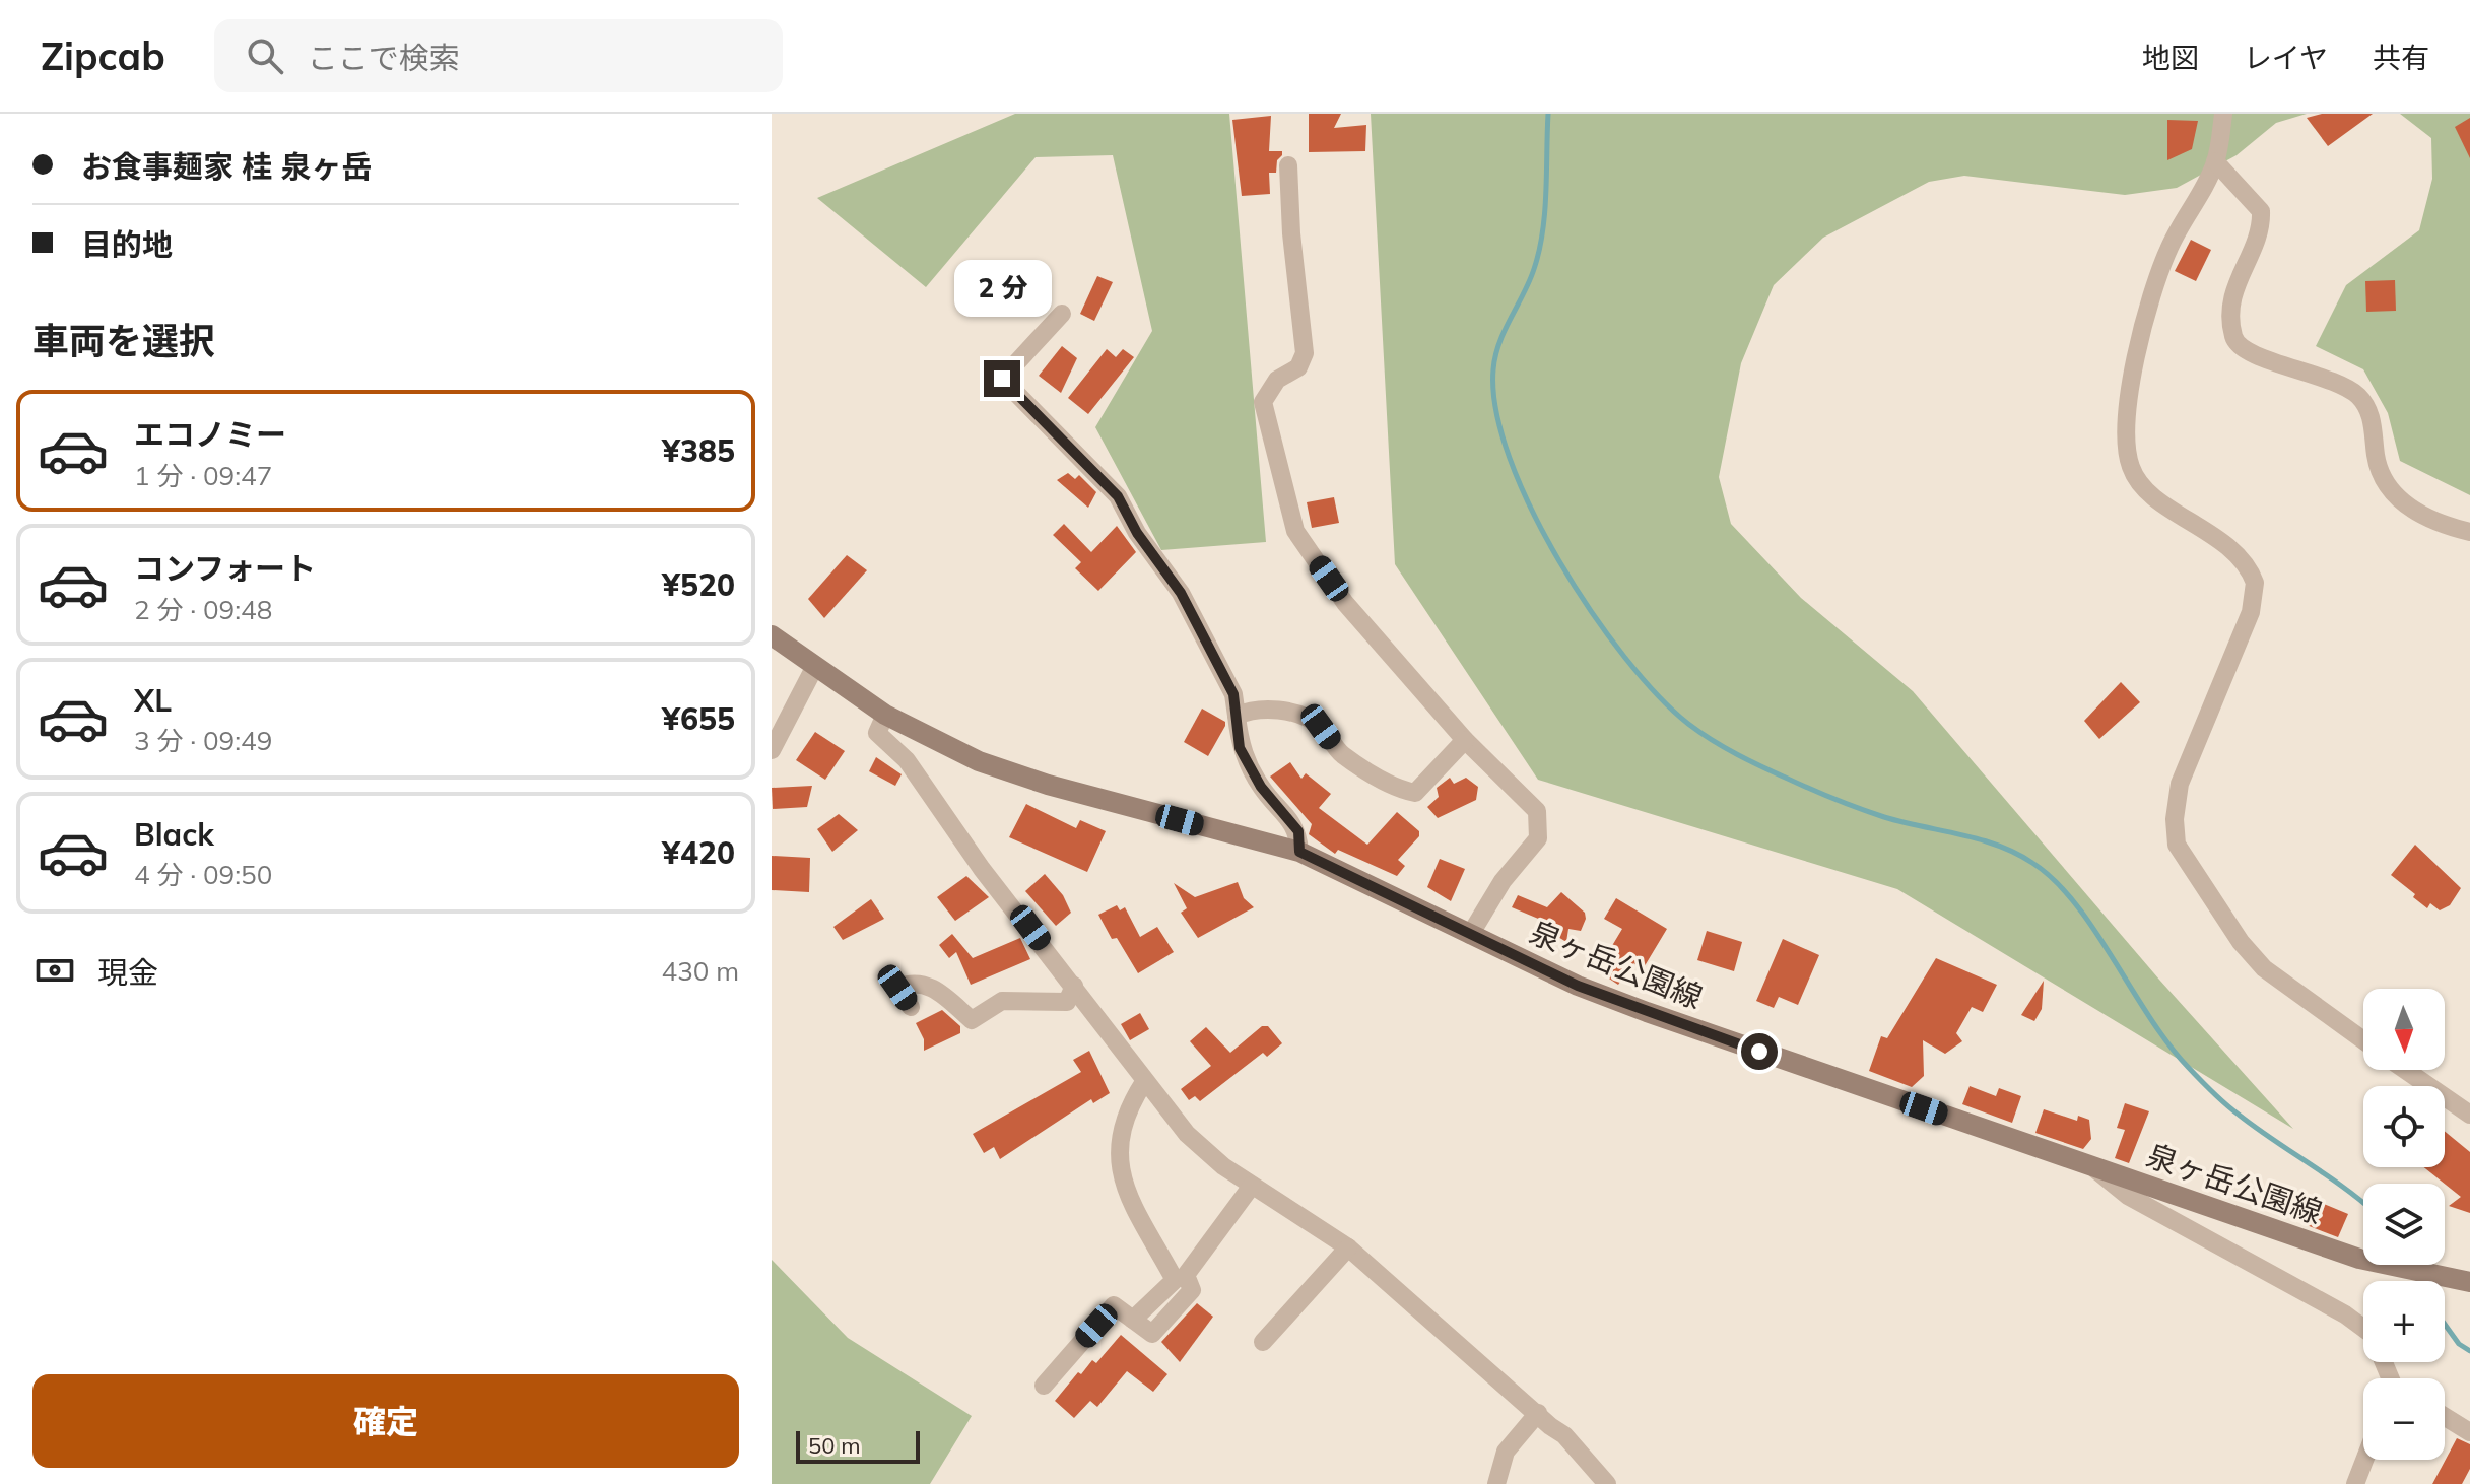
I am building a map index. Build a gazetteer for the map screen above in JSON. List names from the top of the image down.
{
  "streets": {
    "main road": ["泉ヶ岳公園線"]
  },
  "scale_bar": "50 m",
  "north": "bottom",
  "page": {
    "header": "Zipcab",
    "search": "ここで検索",
    "nav": ["地図", "レイヤ", "共有"],
    "banner": ["お食事麺家 桂 泉ヶ岳", "目的地"],
    "bubble": "2 分",
    "heading": "車両を選択",
    "list": [
      {
        "name": "エコノミー",
        "note": "1 分 · 09:47",
        "value": "¥385"
      },
      {
        "name": "コンフォート",
        "note": "2 分 · 09:48",
        "value": "¥520"
      },
      {
        "name": "XL",
        "note": "3 分 · 09:49",
        "value": "¥655"
      },
      {
        "name": "Black",
        "note": "4 分 · 09:50",
        "value": "¥420"
      }
    ],
    "pay": ["現金", "430 m"],
    "map_buttons": ["+", "−"],
    "buttons": "確定",
    "scale": "50 m"
  }
}
